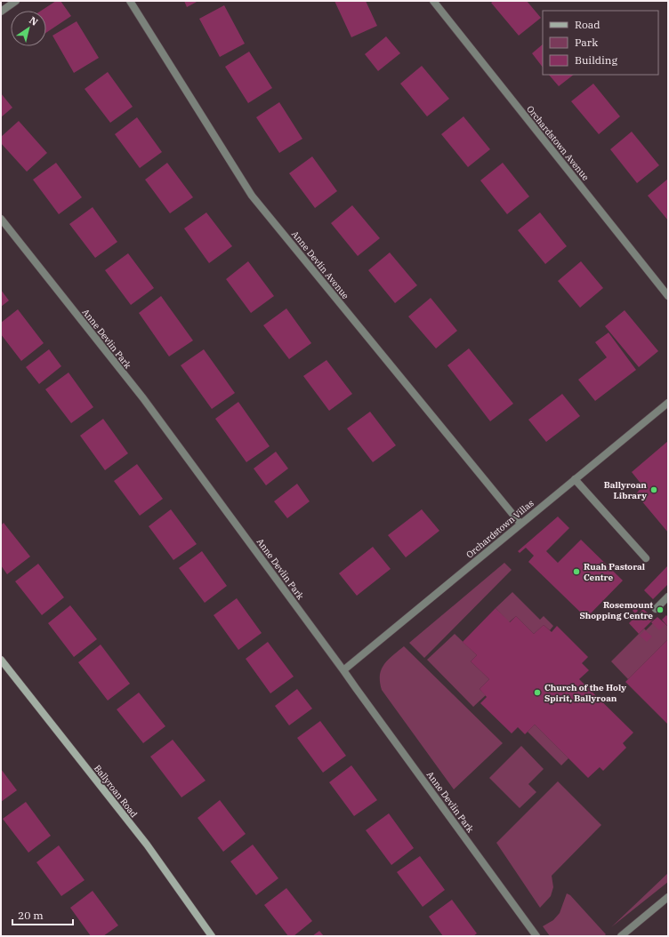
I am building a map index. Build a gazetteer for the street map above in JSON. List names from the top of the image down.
{
  "streets": {
    "main road": ["Ballyroan Road"],
    "street": [
      "Orchardstown Avenue",
      "Anne Devlin Avenue",
      "Anne Devlin Park",
      "Orchardstown Villas"
    ]
  },
  "crossings": [
    ["Anne Devlin Avenue", "Orchardstown Villas"],
    ["Anne Devlin Park", "Orchardstown Villas"]
  ],
  "places": [
    "Ballyroan Library",
    "Ruah Pastoral Centre",
    "Rosemount Shopping Centre",
    "Church of the Holy Spirit, Ballyroan"
  ],
  "legend": ["Road", "Park", "Building"],
  "scale_bar": "20 m",
  "north": "top right"
}
